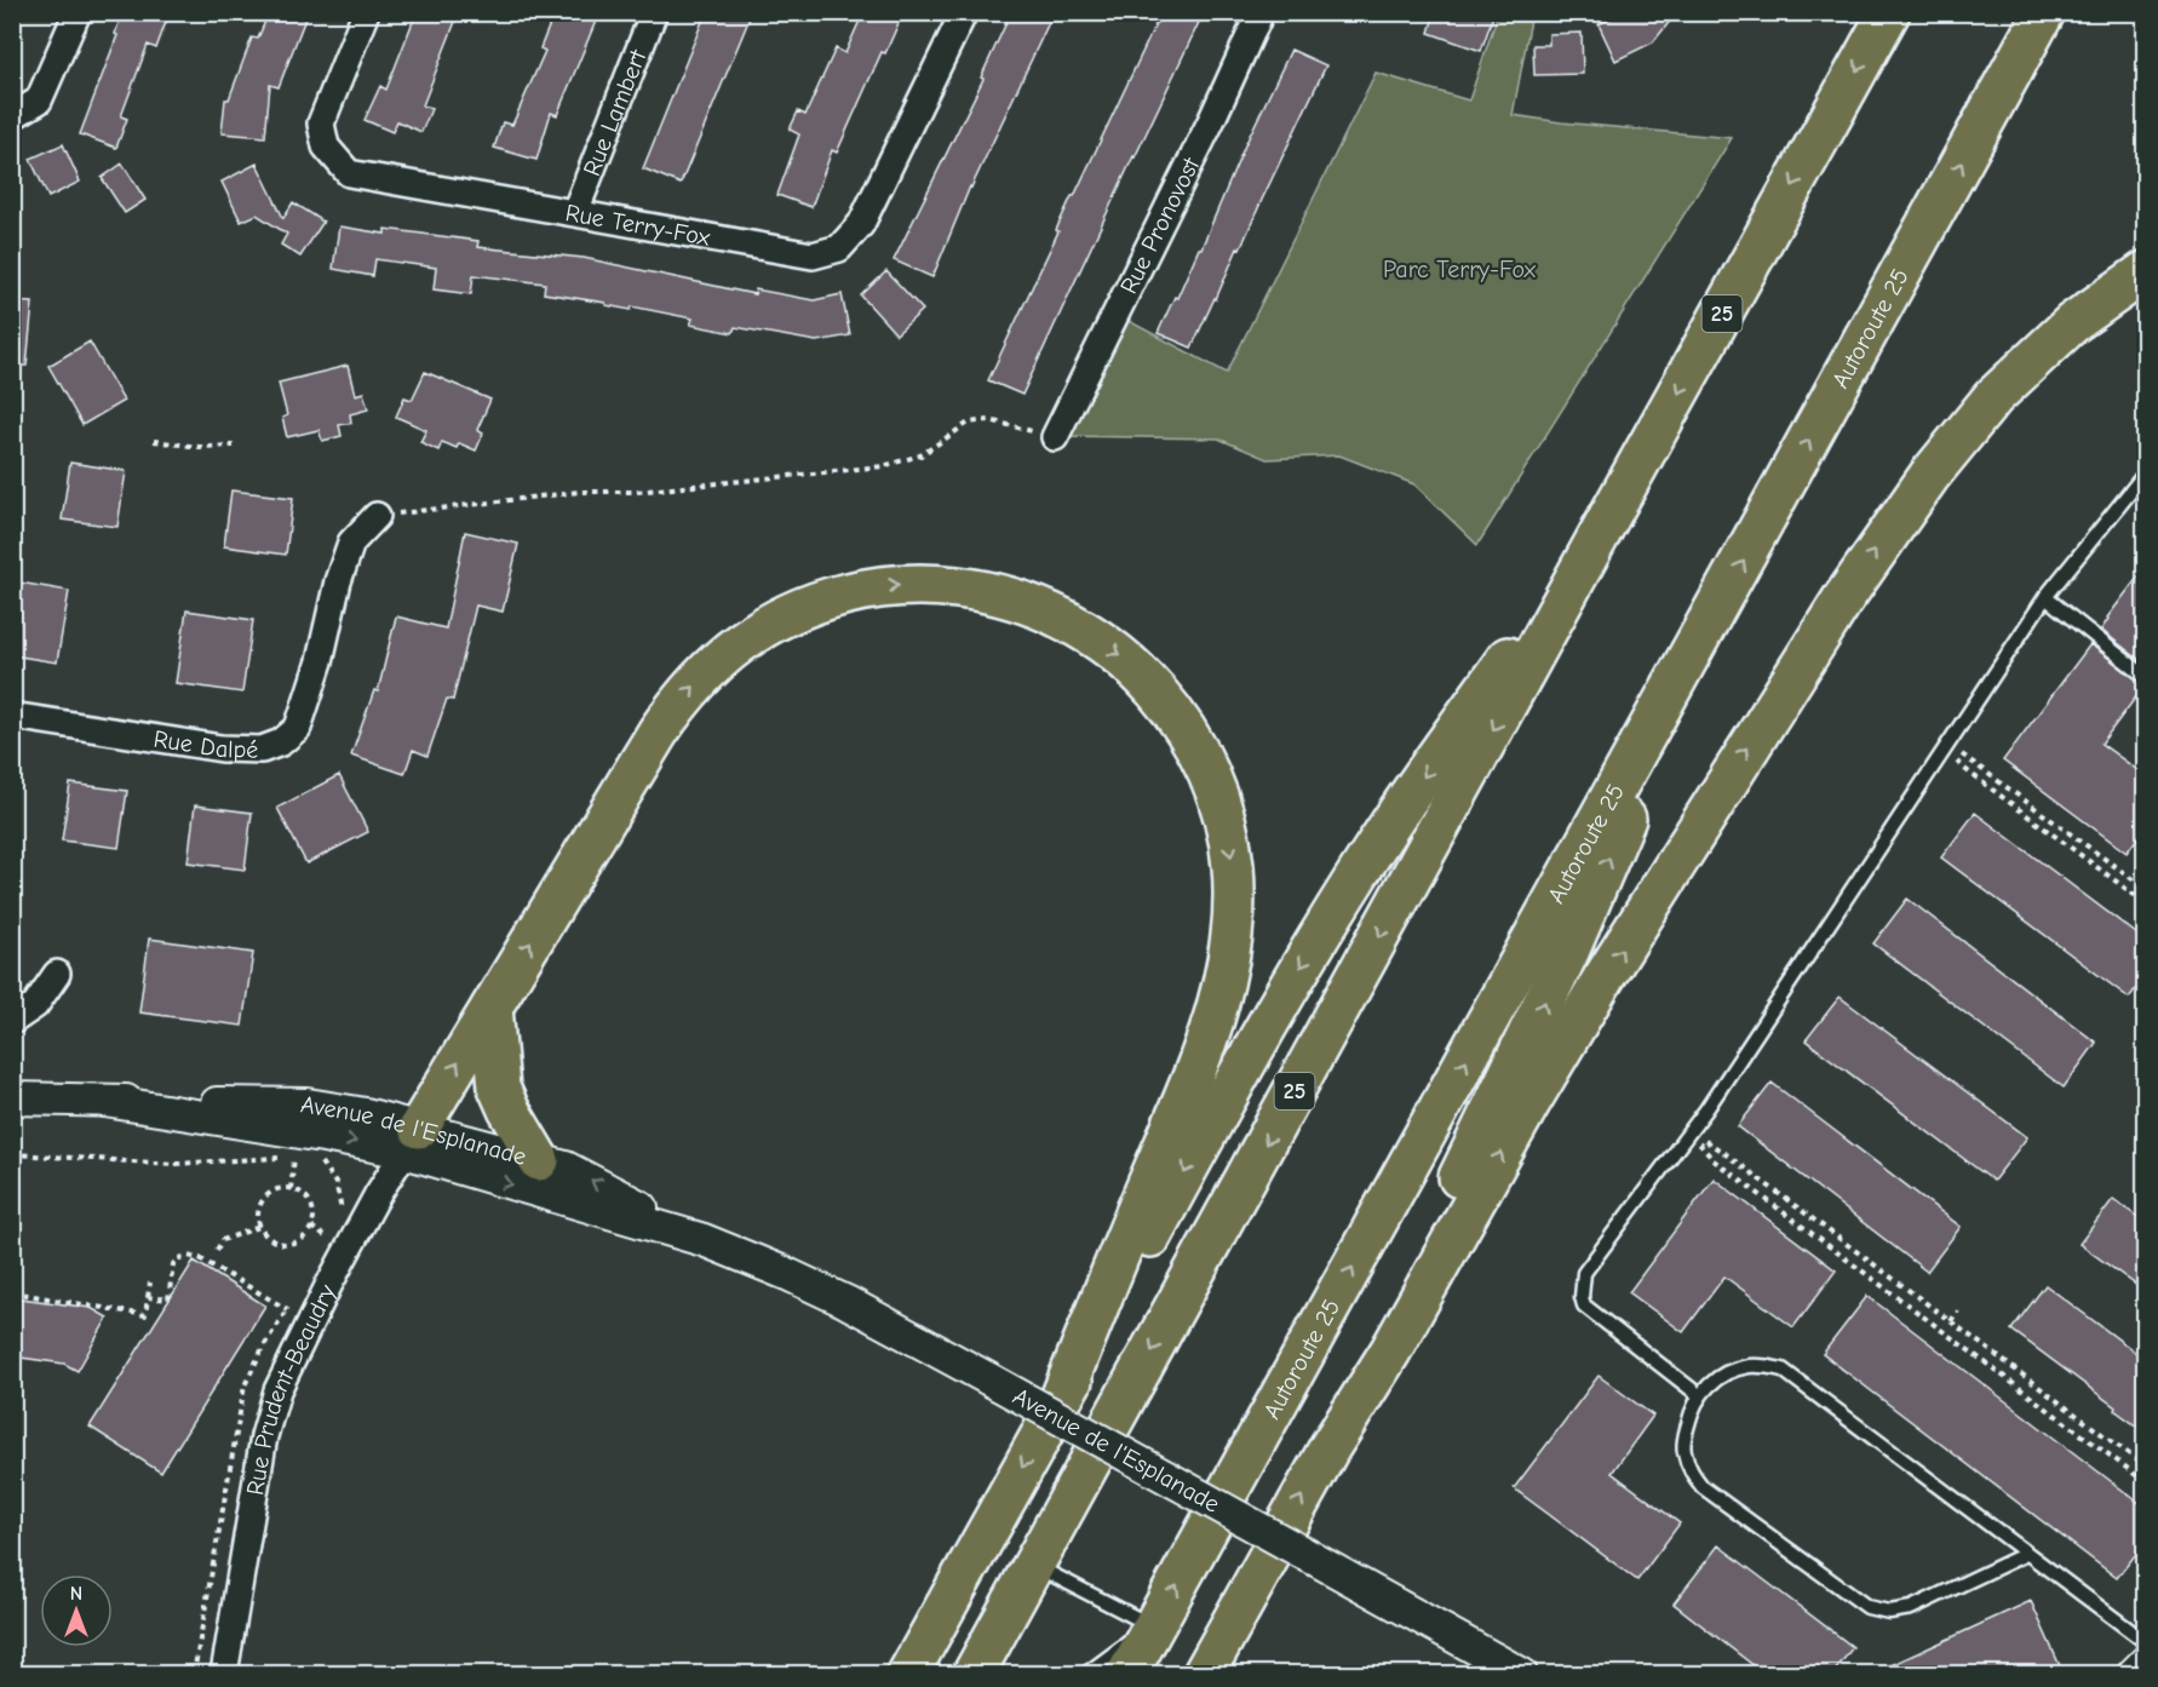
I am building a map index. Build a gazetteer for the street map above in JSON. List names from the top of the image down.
{
  "streets": {
    "highway": ["25", "Autoroute 25"],
    "street": [
      "Rue Lambert",
      "Rue Terry-Fox",
      "Rue Pronovost",
      "Rue Dalpé",
      "Avenue de l'Esplanade",
      "Rue Prudent-Beaudry"
    ]
  },
  "crossings": [
    ["Rue Lambert", "Rue Terry-Fox"],
    ["Avenue de l'Esplanade", "Rue Prudent-Beaudry"]
  ],
  "parks": ["Parc Terry-Fox"],
  "north": "top"
}
